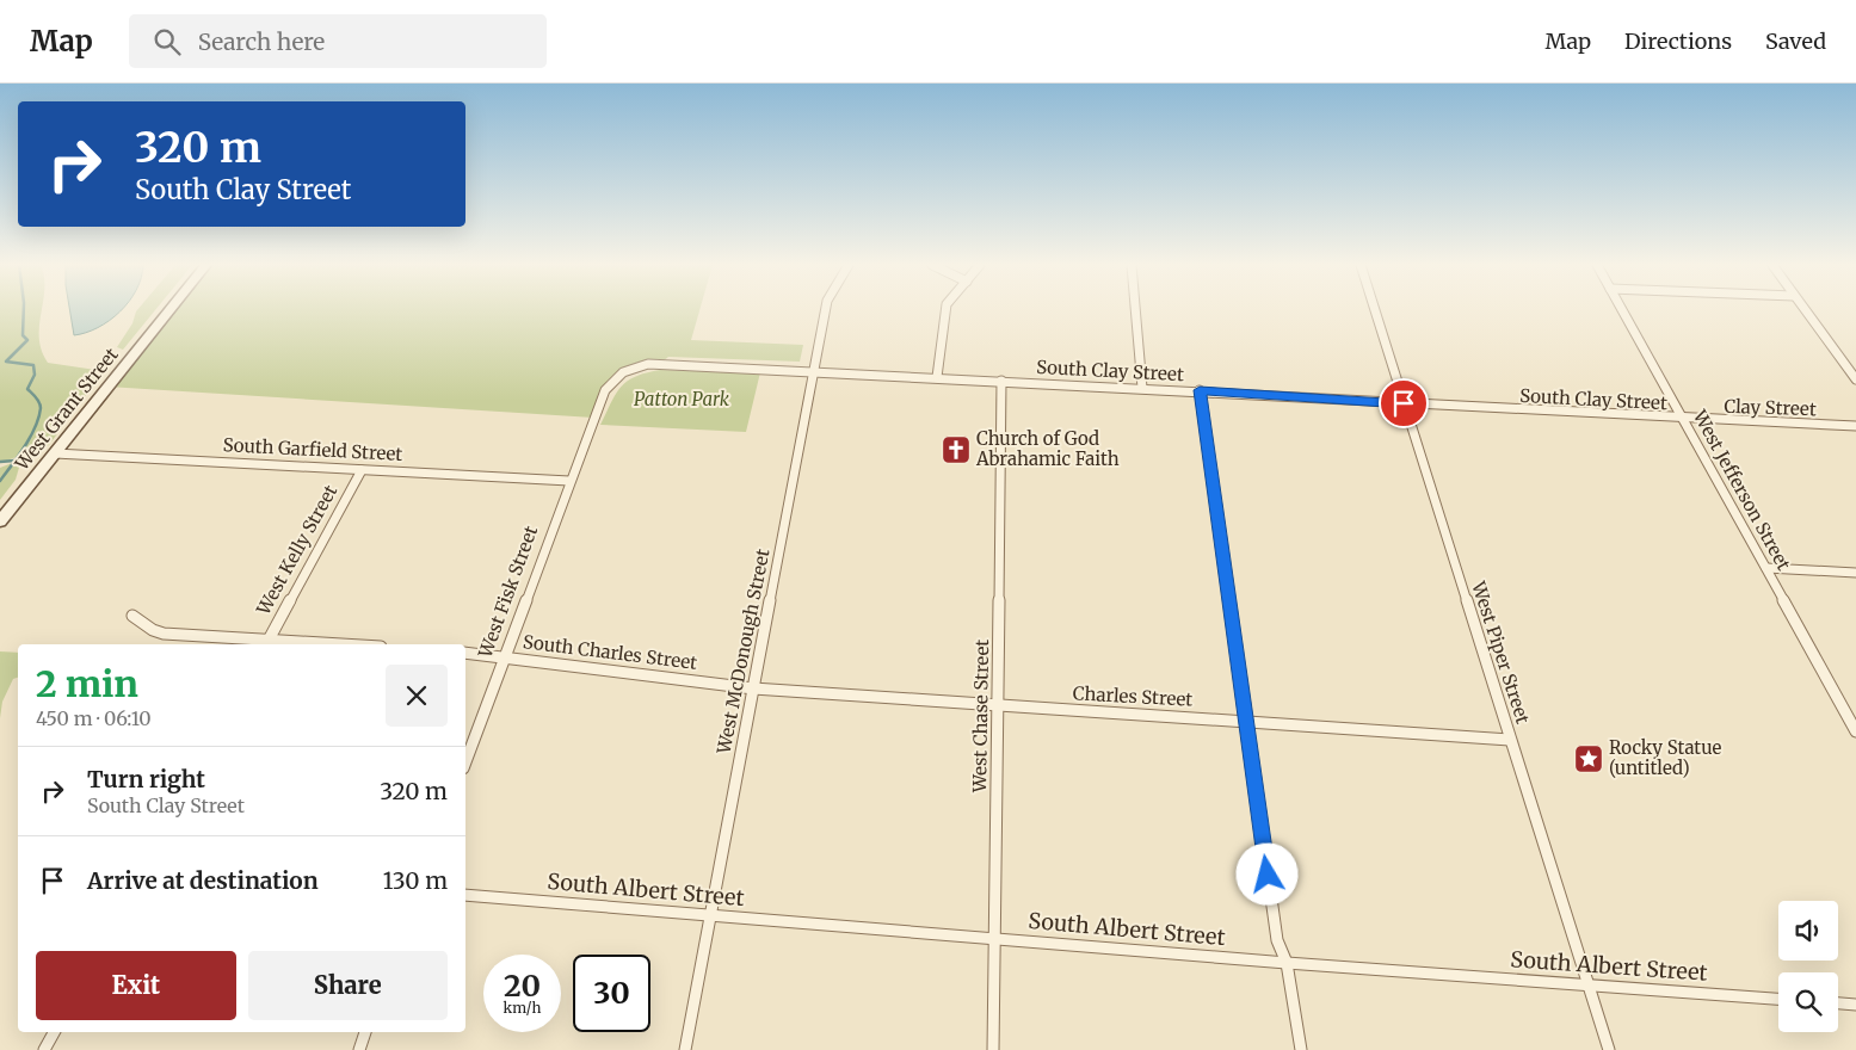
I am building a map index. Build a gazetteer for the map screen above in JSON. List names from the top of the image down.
{
  "streets": {
    "main road": ["West Grant Street"],
    "street": [
      "South Clay Street",
      "Clay Street",
      "South Garfield Street",
      "West Jefferson Street",
      "West Kelly Street",
      "West Fisk Street",
      "West McDonough Street",
      "South Charles Street",
      "West Piper Street",
      "Charles Street",
      "West Chase Street",
      "South Albert Street"
    ]
  },
  "crossings": [
    ["South Clay Street", "Clay Street"],
    ["South Clay Street", "West Jefferson Street"],
    ["South Clay Street", "West Fisk Street"],
    ["South Clay Street", "West McDonough Street"],
    ["South Clay Street", "West Piper Street"],
    ["South Clay Street", "West Chase Street"],
    ["Clay Street", "West Jefferson Street"],
    ["West Grant Street", "South Garfield Street"],
    ["South Garfield Street", "West Kelly Street"],
    ["South Garfield Street", "West Fisk Street"],
    ["West Fisk Street", "South Charles Street"],
    ["West McDonough Street", "South Charles Street"],
    ["West McDonough Street", "Charles Street"],
    ["West McDonough Street", "South Albert Street"],
    ["South Charles Street", "Charles Street"],
    ["West Piper Street", "Charles Street"],
    ["West Piper Street", "South Albert Street"],
    ["Charles Street", "West Chase Street"],
    ["West Chase Street", "South Albert Street"]
  ],
  "parks": ["Patton Park"],
  "places": {
    "church": ["Church of God Abrahamic Faith"],
    "place": ["Rocky Statue (untitled)"]
  },
  "page": {
    "header": "Map",
    "search": "Search here",
    "nav": ["Map", "Directions", "Saved"],
    "turn": ["320 m", "South Clay Street"],
    "heading": ["2 min", "450 m · 06:10"],
    "list": [
      {
        "name": "Turn right",
        "note": "South Clay Street",
        "value": "320 m"
      },
      {
        "name": "Arrive at destination",
        "value": "130 m"
      }
    ],
    "buttons": ["Exit", "Share"],
    "speed": "20 km/h",
    "limit": "30"
  }
}
